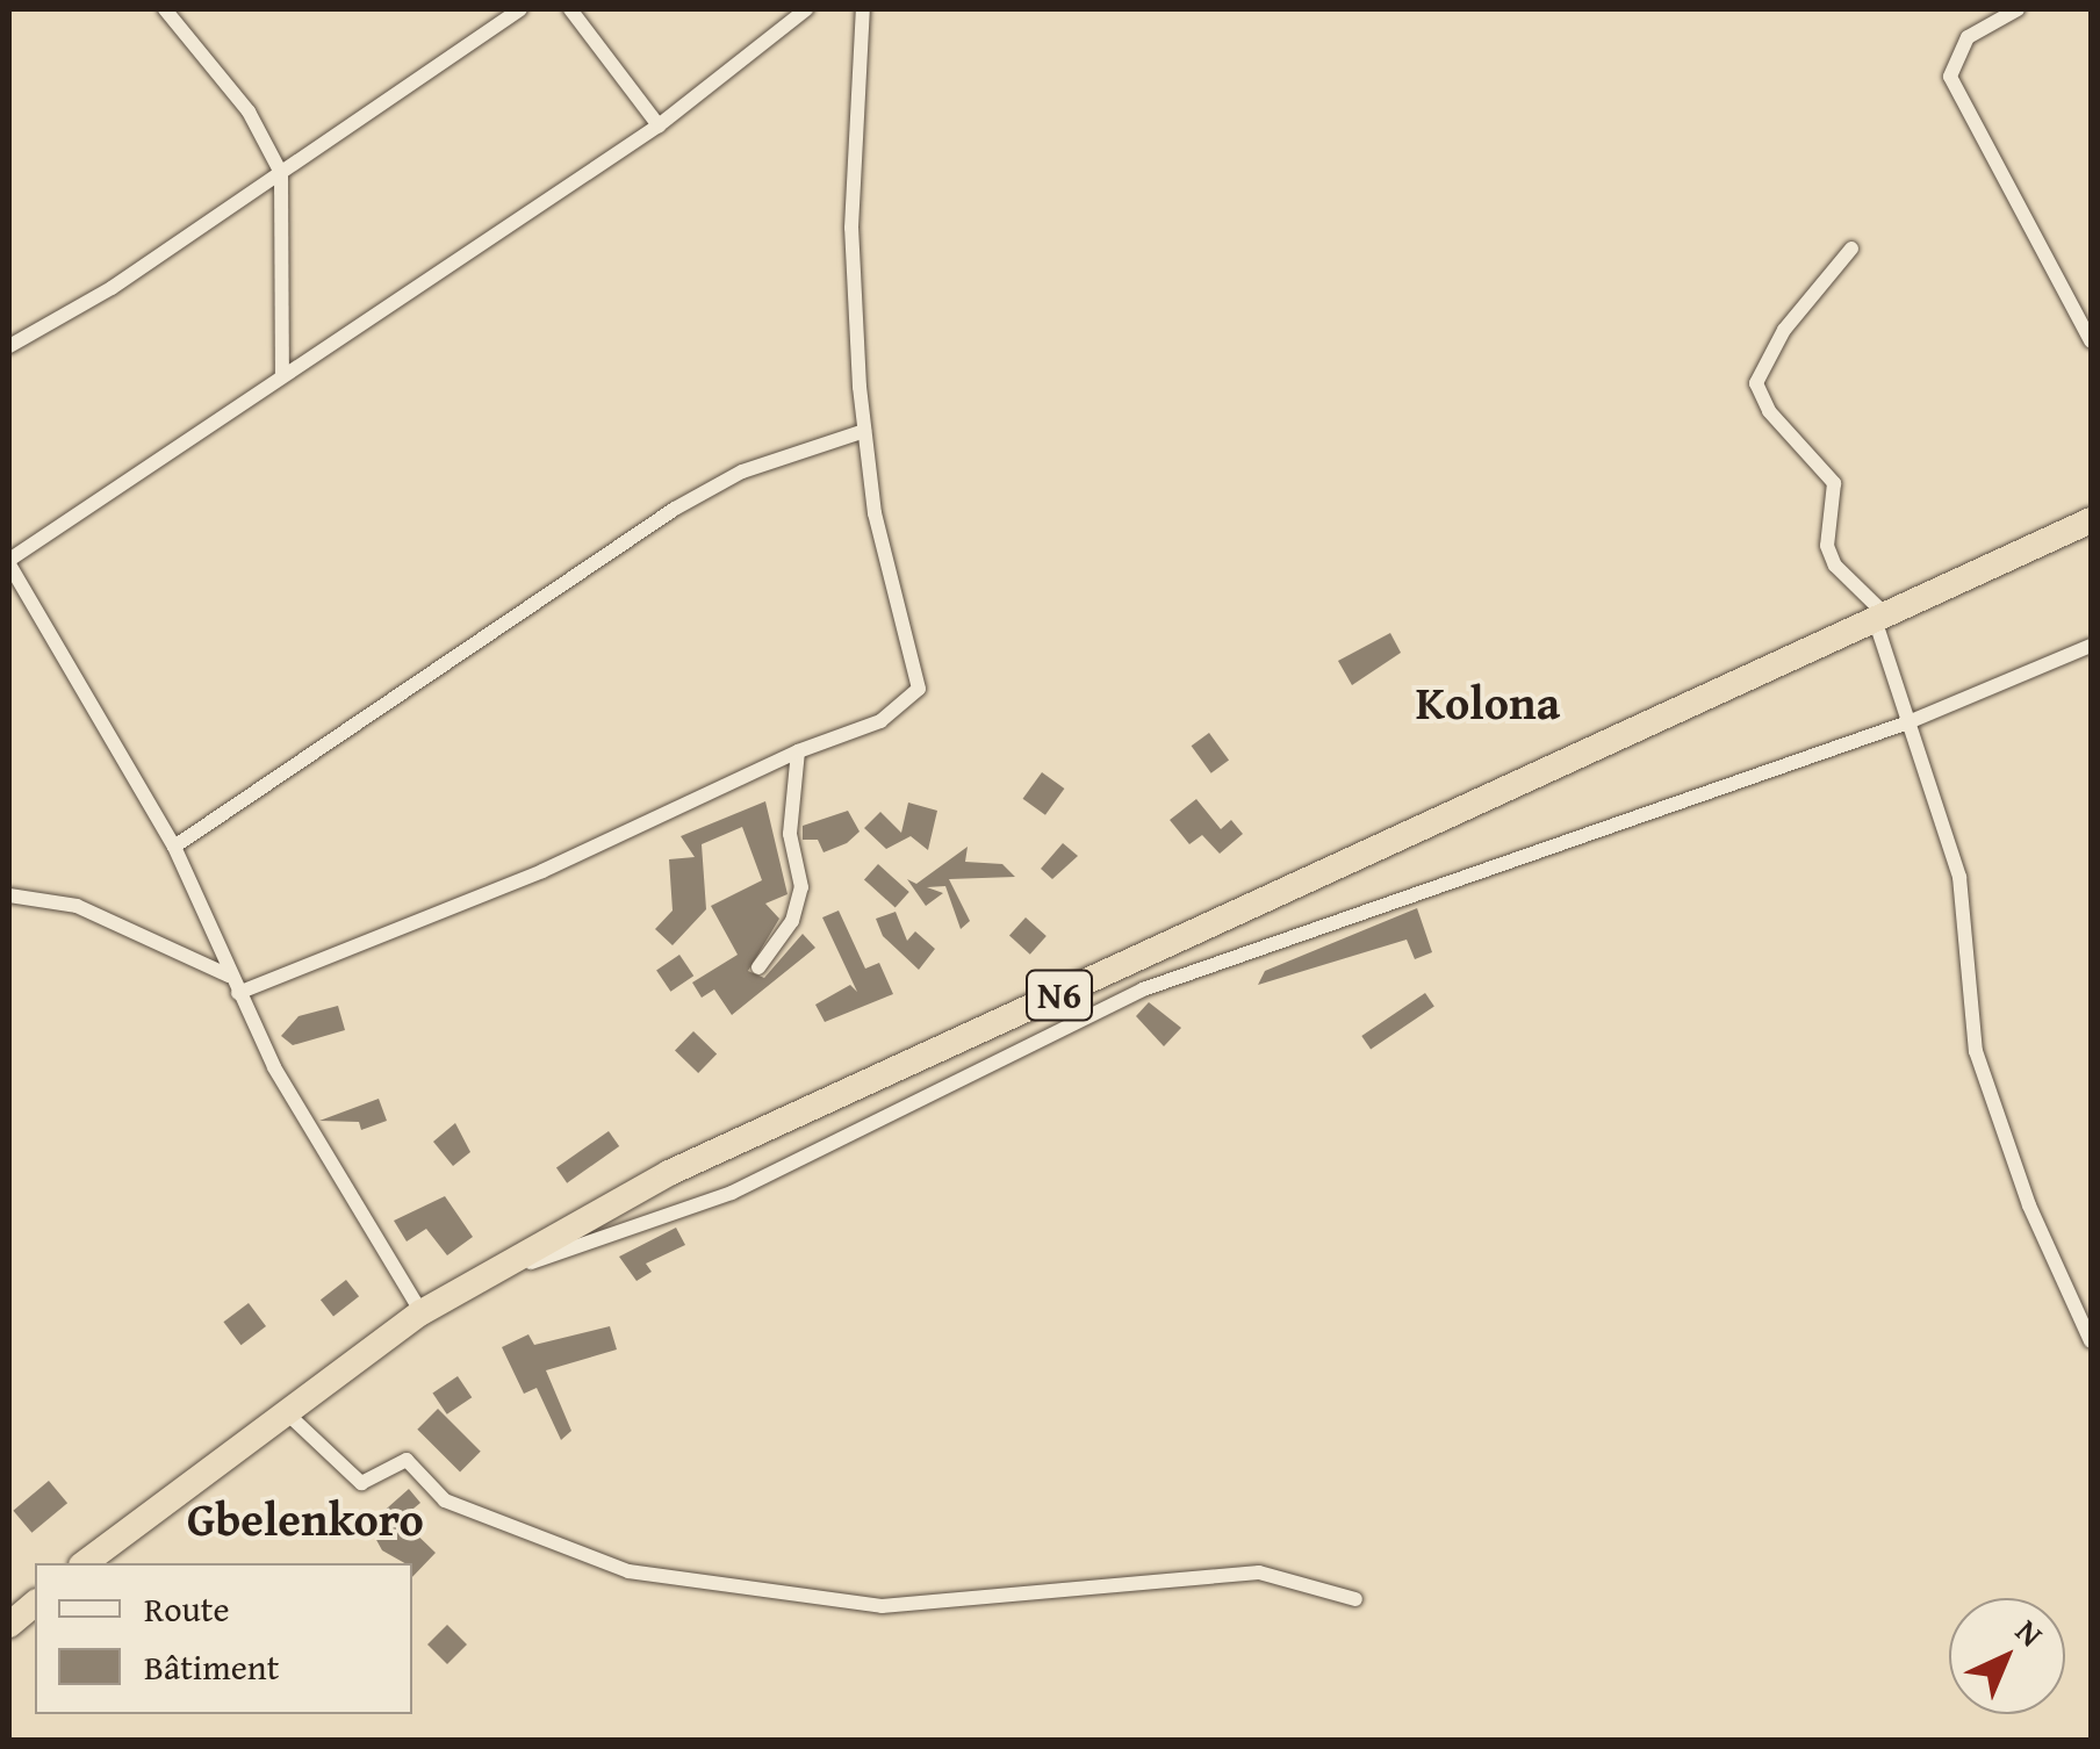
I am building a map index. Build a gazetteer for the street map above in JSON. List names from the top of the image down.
{
  "streets": {
    "highway": ["N6"]
  },
  "districts": ["Kolona", "Gbelenkoro"],
  "legend": ["Route", "Bâtiment"],
  "north": "top right"
}
